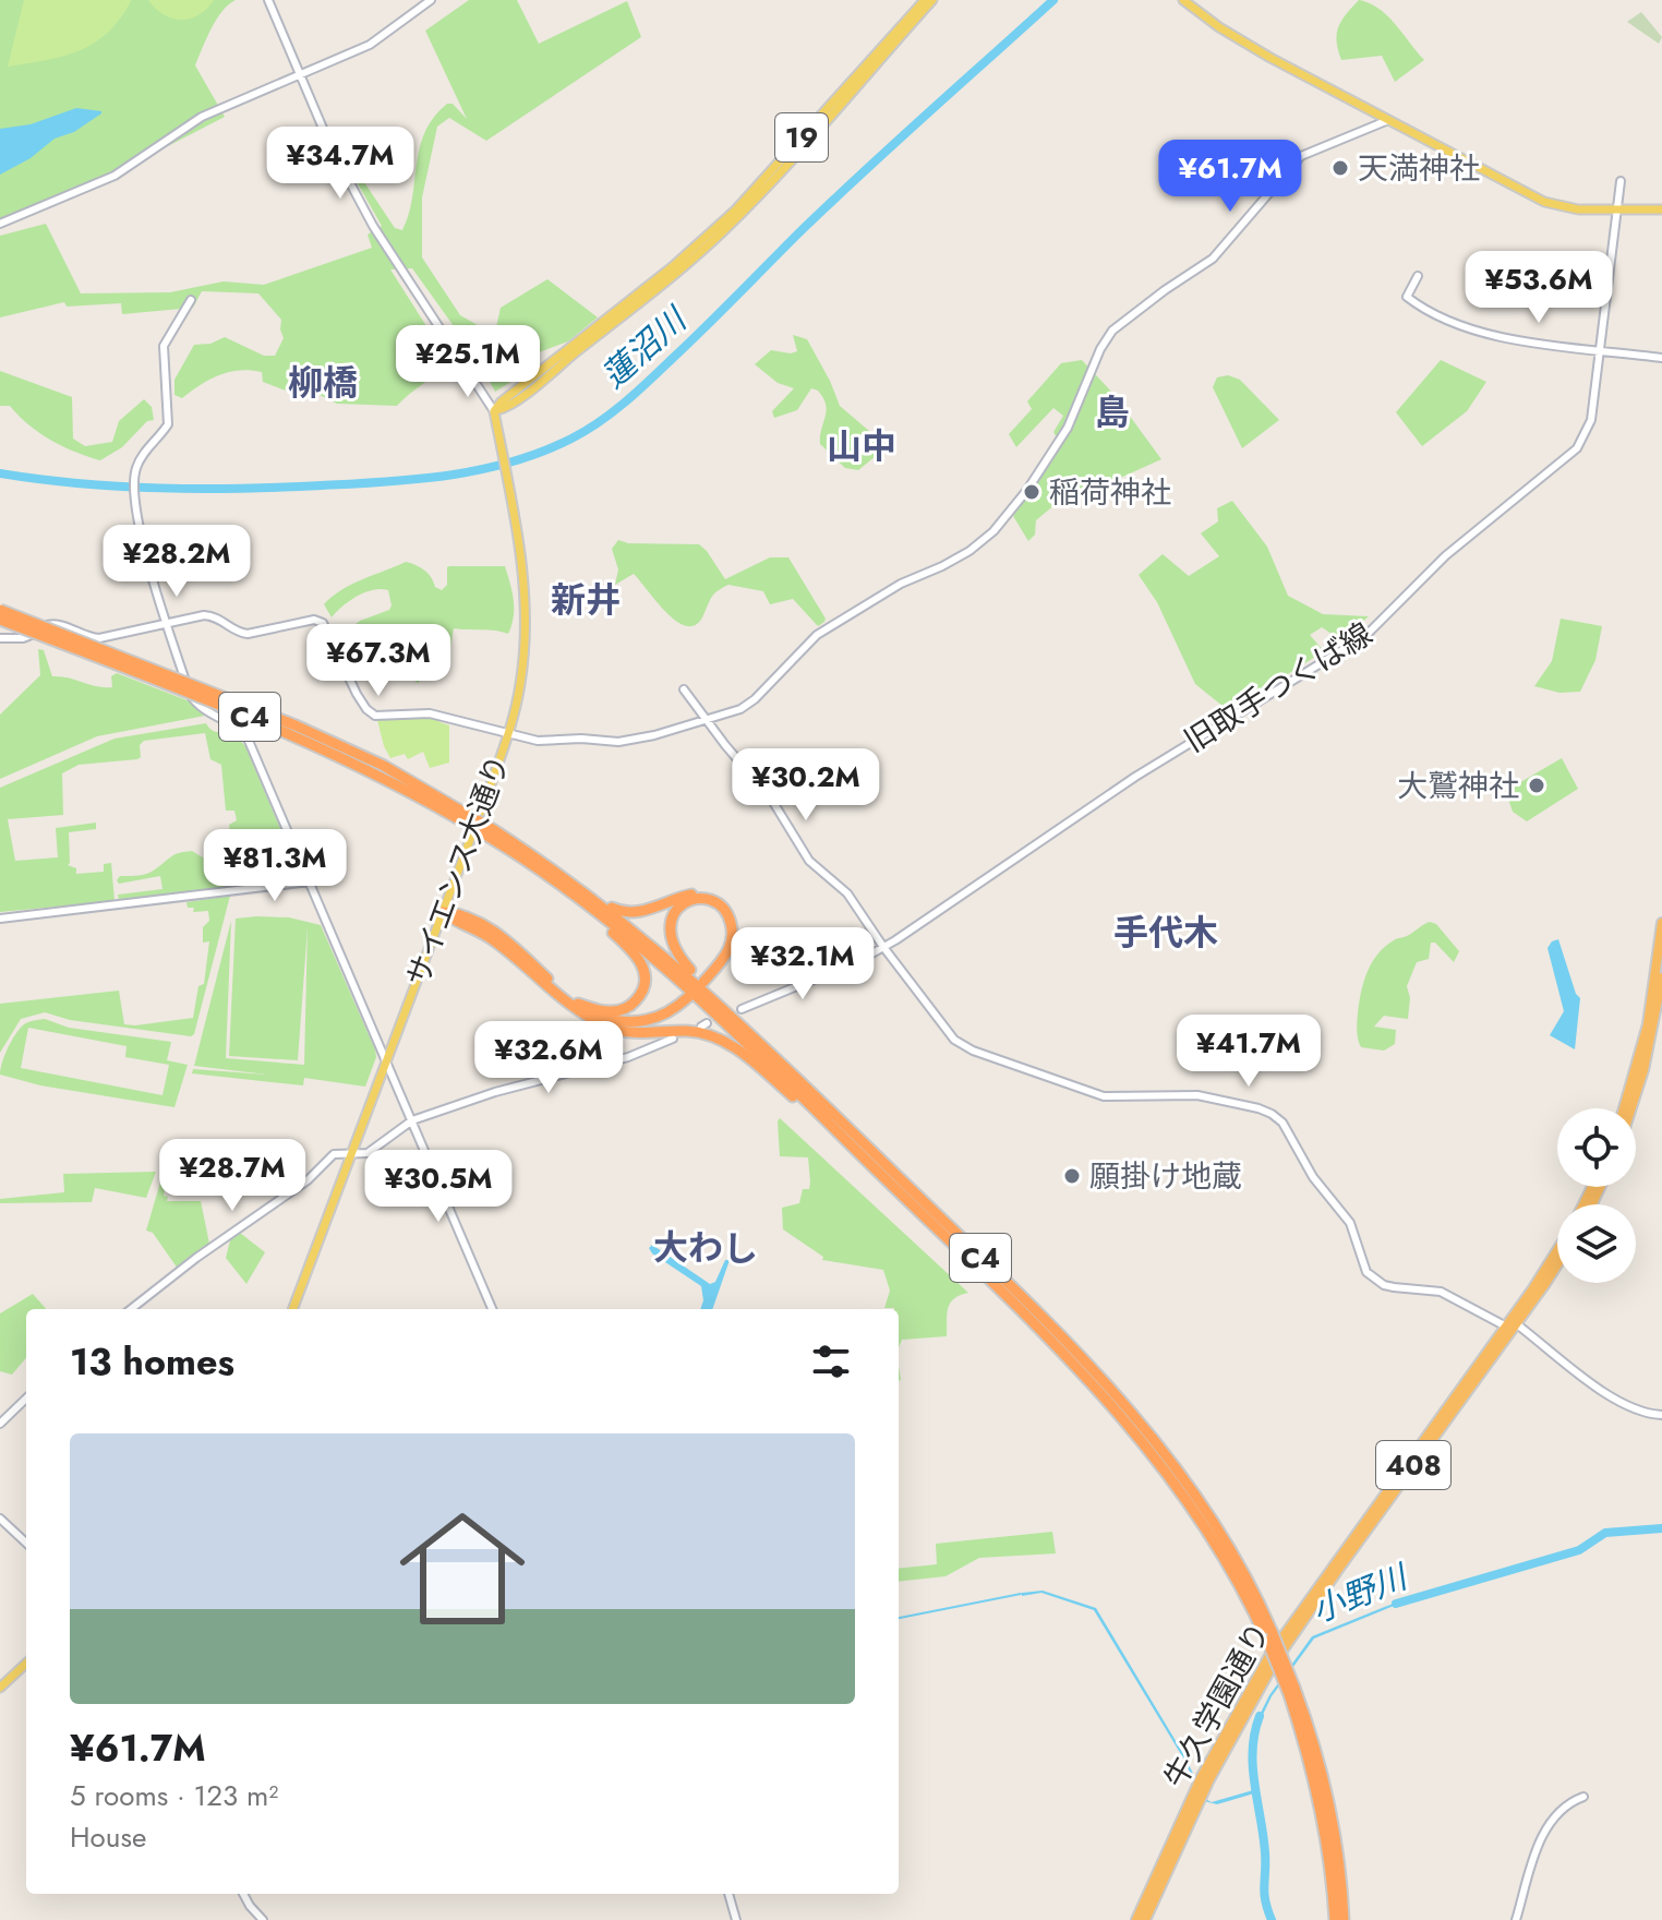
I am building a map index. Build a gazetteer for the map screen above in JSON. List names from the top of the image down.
{
  "streets": {
    "highway": ["C4", "408", "牛久学園通り"],
    "main road": ["19", "サイエンス大通り"],
    "street": ["旧取手つくば線"]
  },
  "crossings": [
    ["19", "サイエンス大通り"]
  ],
  "districts": [
    "柳橋",
    "島",
    "山中",
    "新井",
    "手代木",
    "大わし"
  ],
  "water": ["蓮沼川", "小野川"],
  "places": [
    "天満神社",
    "稲荷神社",
    "大鷲神社",
    "願掛け地蔵"
  ],
  "page": {
    "price": [
      "¥34.7M",
      "¥61.7M",
      "¥53.6M",
      "¥25.1M",
      "¥28.2M",
      "¥67.3M",
      "¥30.2M",
      "¥81.3M",
      "¥32.1M",
      "¥41.7M",
      "¥32.6M",
      "¥28.7M",
      "¥30.5M"
    ],
    "heading": "13 homes",
    "list": [
      {
        "name": "¥61.7M",
        "note": "5 rooms · 123 m² · House"
      }
    ]
  }
}
